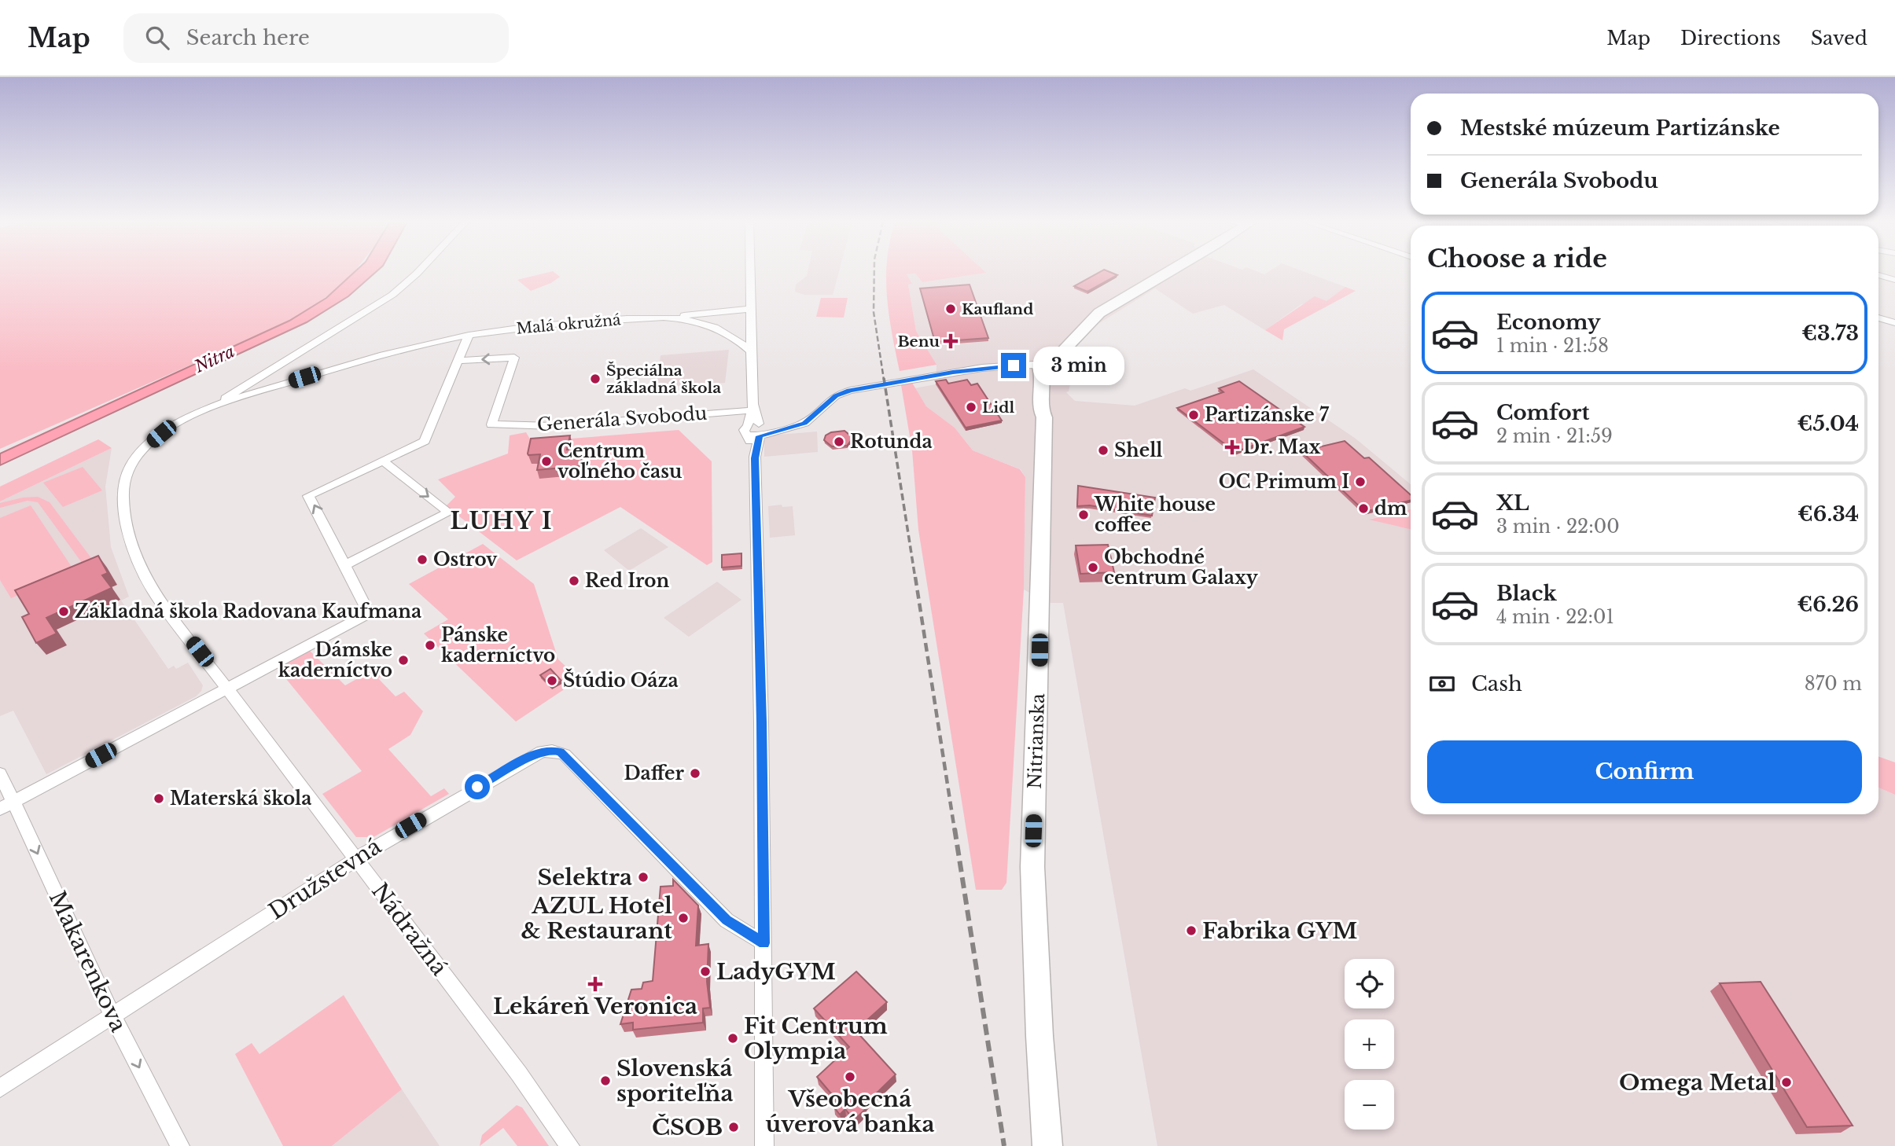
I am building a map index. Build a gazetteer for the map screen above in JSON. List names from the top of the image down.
{
  "streets": {
    "main road": ["Nitrianska"],
    "street": [
      "Malá okružná",
      "Generála Svobodu",
      "Družstevná",
      "Nádražná",
      "Makarenkova"
    ]
  },
  "crossings": [
    ["Malá okružná", "Nádražná"],
    ["Družstevná", "Nádražná"],
    ["Družstevná", "Makarenkova"]
  ],
  "one_way": ["Makarenkova"],
  "districts": ["LUHY I"],
  "water": ["Nitra"],
  "places": {
    "other": [
      "Kaufland",
      "Špeciálna základná škola",
      "Lidl",
      "Partizánske 7",
      "Rotunda",
      "Shell",
      "Centrum voľného času",
      "OC Primum I",
      "dm",
      "White house coffee",
      "Ostrov",
      "Obchodné centrum Galaxy",
      "Red Iron",
      "Základná škola Radovana Kaufmana",
      "Pánske kaderníctvo",
      "Dámske kaderníctvo",
      "Štúdio Oáza",
      "Daffer",
      "Materská škola",
      "Selektra",
      "AZUL Hotel & Restaurant",
      "Fabrika GYM",
      "LadyGYM",
      "Fit Centrum Olympia",
      "Všeobecná úverová banka",
      "Slovenská sporiteľňa",
      "Omega Metal",
      "ČSOB"
    ],
    "health": ["Benu", "Dr. Max", "Lekáreň Veronica"]
  },
  "page": {
    "header": "Map",
    "search": "Search here",
    "nav": ["Map", "Directions", "Saved"],
    "banner": ["Mestské múzeum Partizánske", "Generála Svobodu"],
    "heading": "Choose a ride",
    "list": [
      {
        "name": "Economy",
        "note": "1 min · 21:58",
        "value": "€3.73"
      },
      {
        "name": "Comfort",
        "note": "2 min · 21:59",
        "value": "€5.04"
      },
      {
        "name": "XL",
        "note": "3 min · 22:00",
        "value": "€6.34"
      },
      {
        "name": "Black",
        "note": "4 min · 22:01",
        "value": "€6.26"
      }
    ],
    "bubble": "3 min",
    "pay": ["Cash", "870 m"],
    "buttons": "Confirm",
    "map_buttons": ["+", "−"]
  }
}
